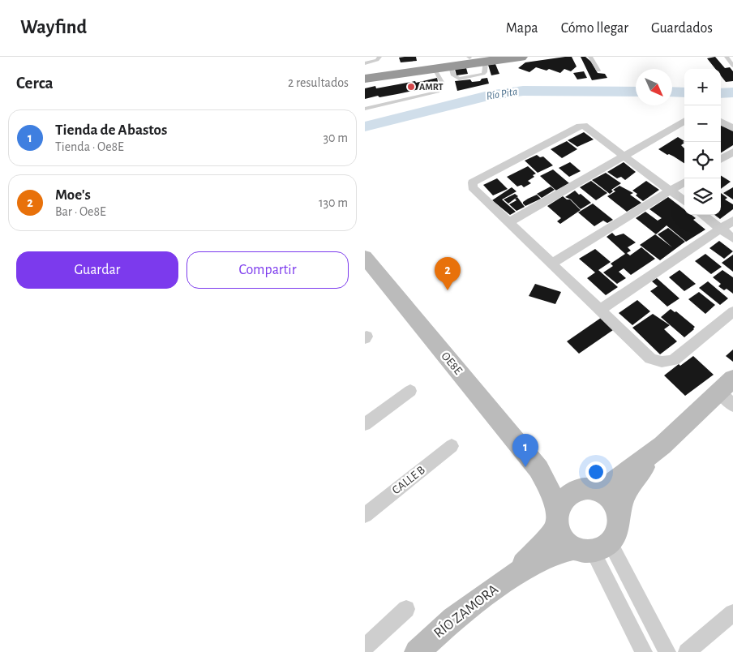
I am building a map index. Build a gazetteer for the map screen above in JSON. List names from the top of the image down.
{
  "streets": {
    "street": ["OE8E", "CALLE B", "RÍO ZAMORA"]
  },
  "crossings": [
    ["OE8E", "RÍO ZAMORA"]
  ],
  "water": ["Río Pita"],
  "places": ["AMRT"],
  "north": "bottom right",
  "page": {
    "header": "Wayfind",
    "nav": ["Mapa", "Cómo llegar", "Guardados"],
    "heading": ["Cerca", "2 resultados"],
    "map_buttons": ["+", "−"],
    "list": [
      {
        "mark": "1",
        "name": "Tienda de Abastos",
        "note": "Tienda · Oe8E",
        "value": "30 m"
      },
      {
        "mark": "2",
        "name": "Moe's",
        "note": "Bar · Oe8E",
        "value": "130 m"
      }
    ],
    "buttons": ["Guardar", "Compartir"],
    "pins": ["2", "1"]
  }
}
